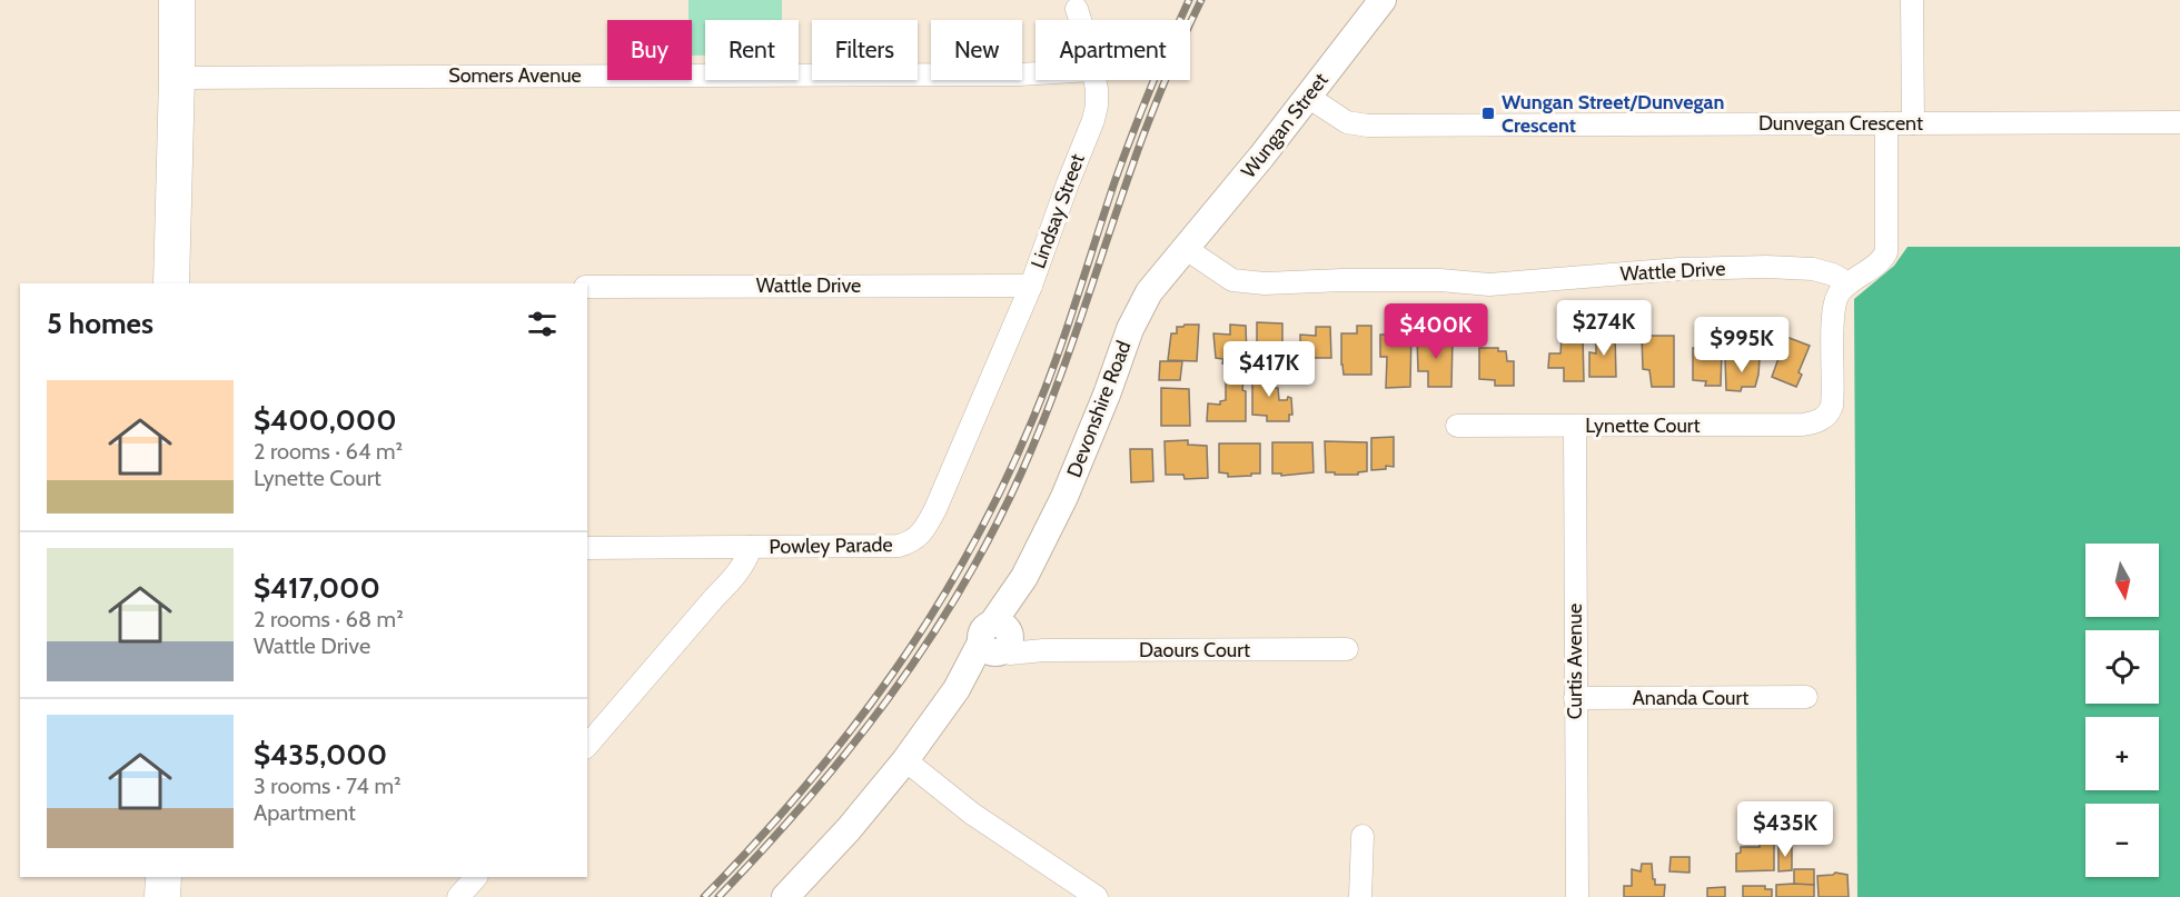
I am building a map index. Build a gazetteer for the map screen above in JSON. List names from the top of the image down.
{
  "streets": {
    "street": [
      "Somers Avenue",
      "Dunvegan Crescent",
      "Wungan Street",
      "Lindsay Street",
      "Wattle Drive",
      "Devonshire Road",
      "Lynette Court",
      "Powley Parade",
      "Daours Court",
      "Curtis Avenue",
      "Ananda Court"
    ]
  },
  "crossings": [
    ["Dunvegan Crescent", "Wungan Street"],
    ["Wungan Street", "Wattle Drive"],
    ["Wungan Street", "Devonshire Road"],
    ["Lindsay Street", "Wattle Drive"],
    ["Lindsay Street", "Powley Parade"],
    ["Wattle Drive", "Devonshire Road"],
    ["Wattle Drive", "Lynette Court"],
    ["Wattle Drive", "Powley Parade"],
    ["Devonshire Road", "Daours Court"],
    ["Lynette Court", "Curtis Avenue"],
    ["Curtis Avenue", "Ananda Court"]
  ],
  "places": {
    "transit": ["Wungan Street/Dunvegan Crescent"]
  },
  "north": "bottom",
  "page": {
    "chip": [
      "Buy",
      "Rent",
      "Filters",
      "New",
      "Apartment"
    ],
    "heading": "5 homes",
    "price": [
      "$274K",
      "$400K",
      "$995K",
      "$417K",
      "$435K"
    ],
    "list": [
      {
        "name": "$400,000",
        "note": "2 rooms · 64 m² · Lynette Court"
      },
      {
        "name": "$417,000",
        "note": "2 rooms · 68 m² · Wattle Drive"
      },
      {
        "name": "$435,000",
        "note": "3 rooms · 74 m² · Apartment"
      }
    ],
    "map_buttons": ["+", "−"]
  }
}
